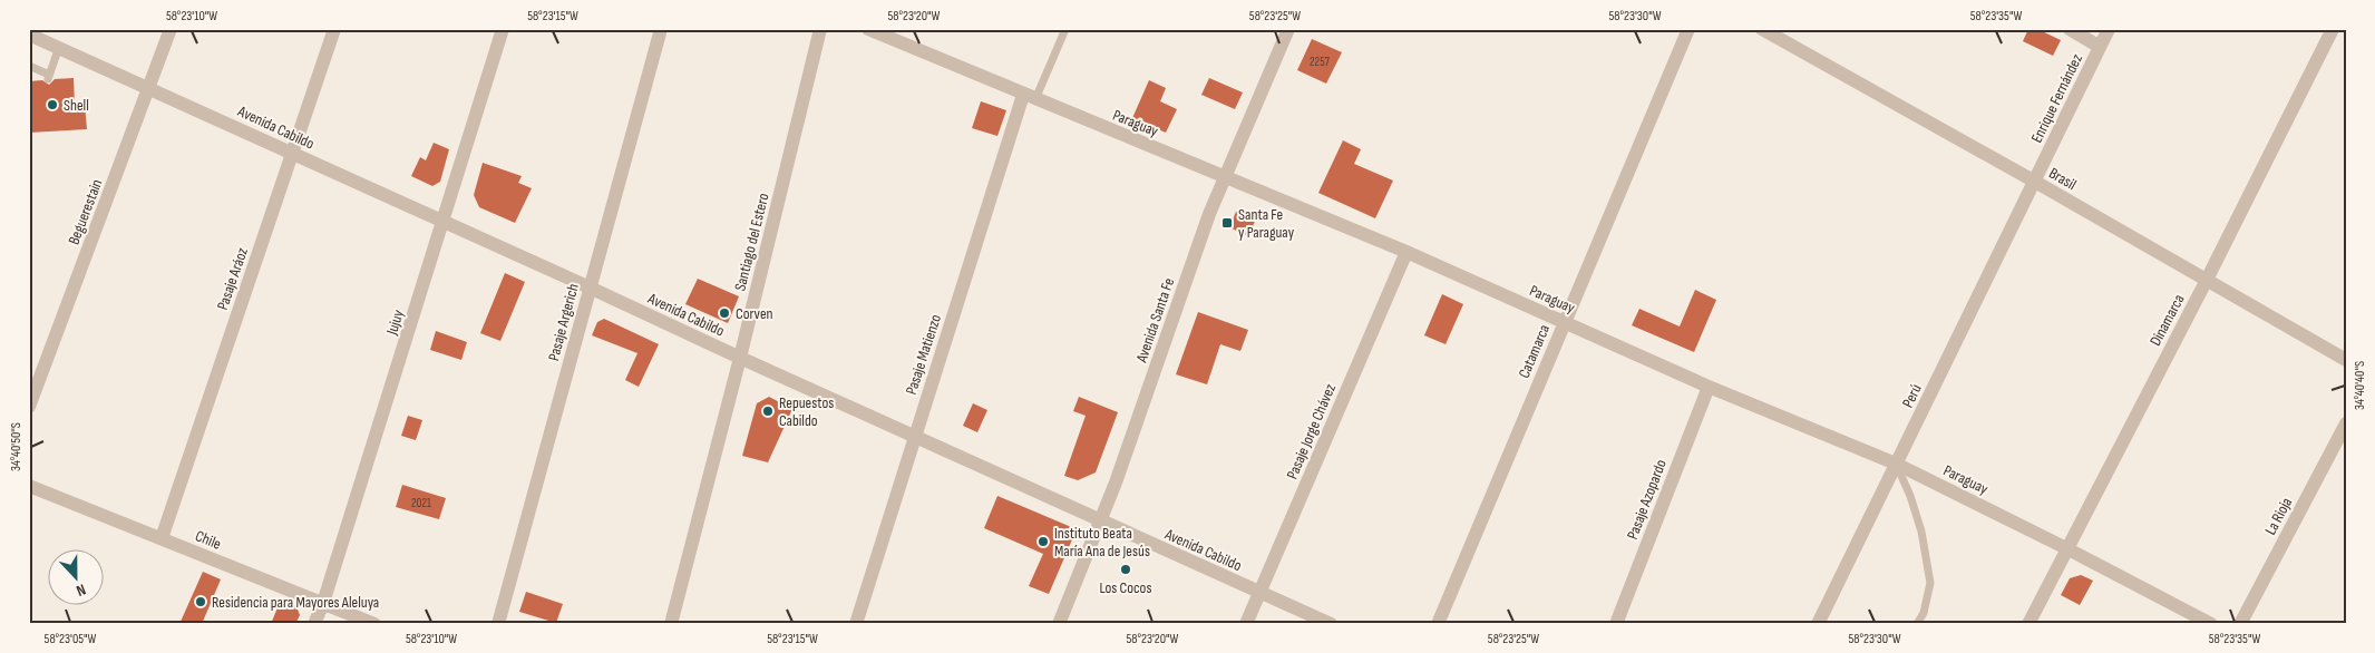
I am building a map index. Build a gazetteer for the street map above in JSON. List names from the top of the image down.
{
  "streets": {
    "street": [
      "Enrique Fernández",
      "Paraguay",
      "Avenida Cabildo",
      "Brasil",
      "Beguerestain",
      "Santiago del Estero",
      "Pasaje Aráoz",
      "Avenida Santa Fe",
      "Dinamarca",
      "Jujuy",
      "Pasaje Argerich",
      "Catamarca",
      "Pasaje Matienzo",
      "Perú",
      "Pasaje Jorge Chávez",
      "Pasaje Azopardo",
      "La Rioja",
      "Chile"
    ]
  },
  "crossings": [
    ["Enrique Fernández", "Brasil"],
    ["Enrique Fernández", "Perú"],
    ["Paraguay", "Avenida Santa Fe"],
    ["Paraguay", "Dinamarca"],
    ["Paraguay", "Catamarca"],
    ["Paraguay", "Pasaje Matienzo"],
    ["Paraguay", "Perú"],
    ["Paraguay", "Pasaje Jorge Chávez"],
    ["Paraguay", "Pasaje Azopardo"],
    ["Avenida Cabildo", "Beguerestain"],
    ["Avenida Cabildo", "Santiago del Estero"],
    ["Avenida Cabildo", "Pasaje Aráoz"],
    ["Avenida Cabildo", "Avenida Santa Fe"],
    ["Avenida Cabildo", "Jujuy"],
    ["Avenida Cabildo", "Pasaje Argerich"],
    ["Avenida Cabildo", "Pasaje Matienzo"],
    ["Avenida Cabildo", "Pasaje Jorge Chávez"],
    ["Brasil", "Dinamarca"],
    ["Brasil", "Perú"],
    ["Pasaje Aráoz", "Chile"],
    ["Jujuy", "Chile"]
  ],
  "places": {
    "other": [
      "Shell",
      "Corven",
      "Repuestos Cabildo",
      "Instituto Beata María Ana de Jesús",
      "Los Cocos",
      "Residencia para Mayores Aleluya"
    ],
    "transit": ["Santa Fe y Paraguay"]
  },
  "house_numbers": ["2257", "2021"],
  "north": "bottom",
  "coordinates": [
    "58°23'10\"W",
    "58°23'15\"W",
    "58°23'20\"W",
    "58°23'25\"W",
    "58°23'30\"W",
    "58°23'35\"W",
    "34°40'40\"S",
    "34°40'50\"S",
    "58°23'05\"W"
  ]
}
